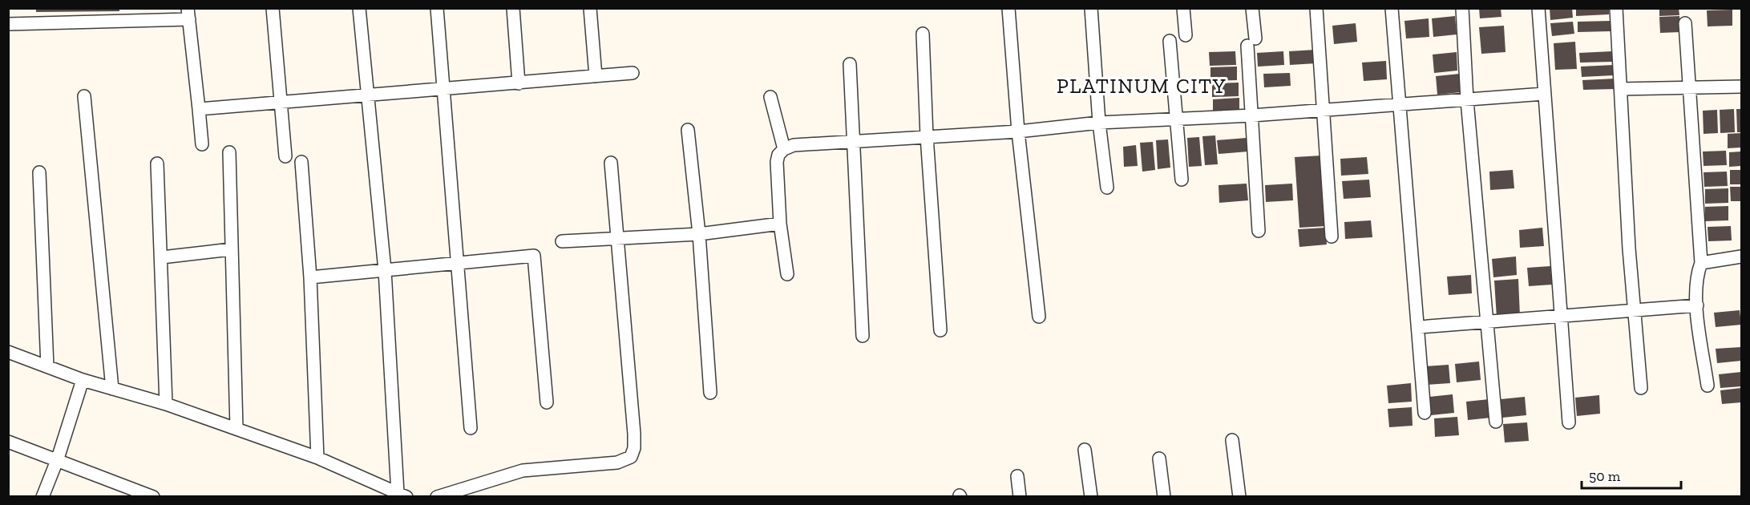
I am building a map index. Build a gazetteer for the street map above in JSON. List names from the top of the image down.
{
  "districts": ["PLATINUM CITY"],
  "scale_bar": "50 m"
}
